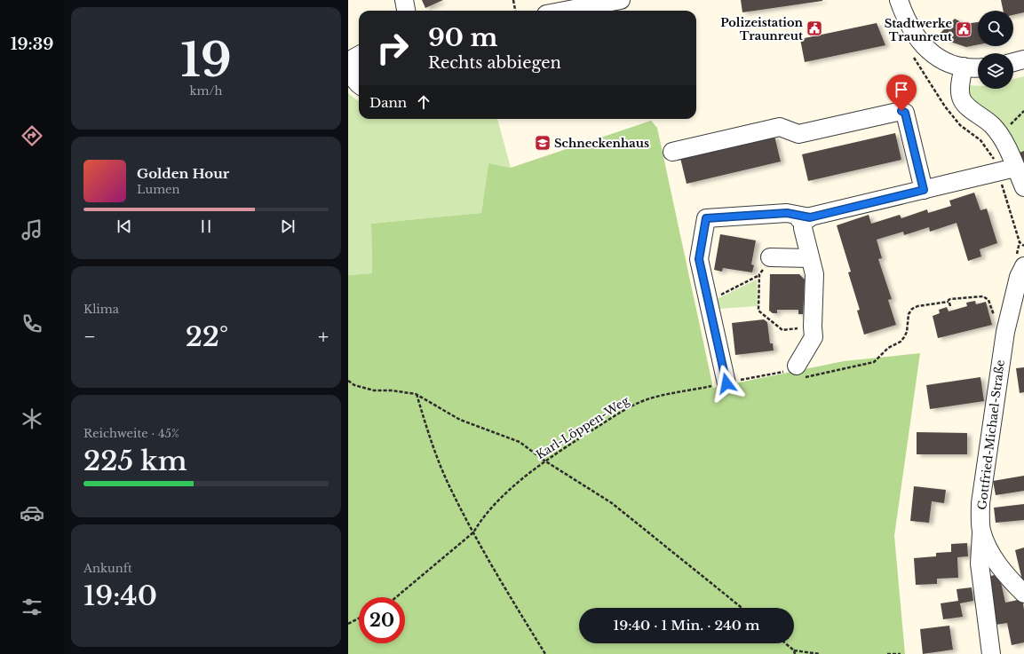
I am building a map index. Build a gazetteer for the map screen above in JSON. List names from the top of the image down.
{
  "streets": {
    "street": ["Gottfried-Michael-Straße"],
    "path": ["Karl-Löppen-Weg"]
  },
  "places": {
    "public building": ["Polizeistation Traunreut", "Stadtwerke Traunreut"],
    "school or university": ["Schneckenhaus"]
  },
  "page": {
    "tabs": "19:39",
    "tile": [
      ["19", "km/h"],
      "Klima",
      ["Reichweite · 45%", "225 km"],
      ["Ankunft", "19:40"]
    ],
    "turn": ["90 m", "Rechts abbiegen"],
    "then": "Dann",
    "song": ["Golden Hour", "Lumen"],
    "heat": ["−", "22°", "+"],
    "limit": "20",
    "trip": "19:40 · 1 Min. · 240 m"
  }
}
